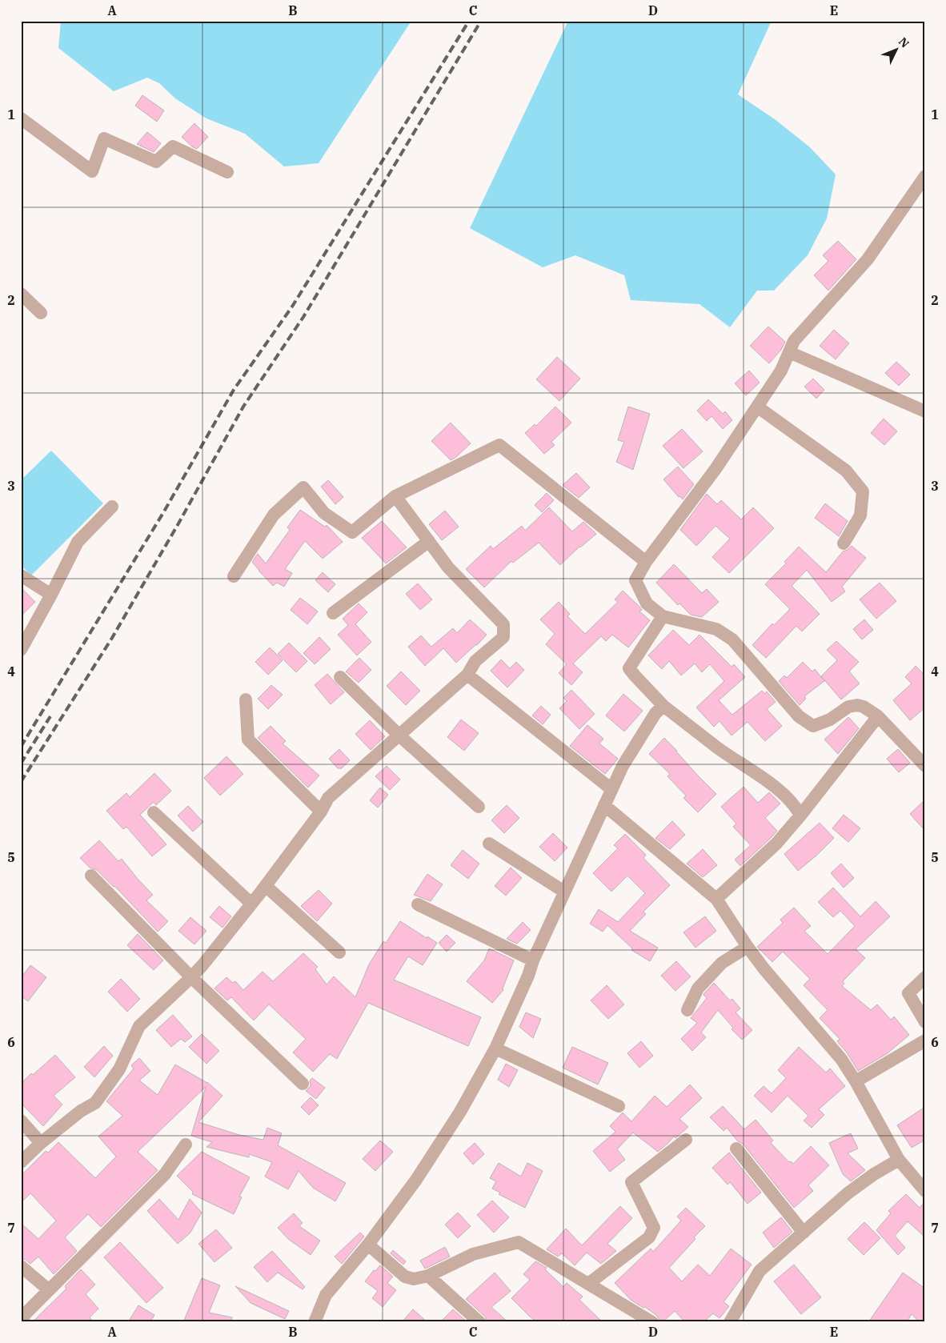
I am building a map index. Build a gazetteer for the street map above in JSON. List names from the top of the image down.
{
  "north": "top right",
  "grid": {
    "columns": [
      "A",
      "B",
      "C",
      "D",
      "E"
    ],
    "rows": [
      "1",
      "2",
      "3",
      "4",
      "5",
      "6",
      "7"
    ]
  }
}
